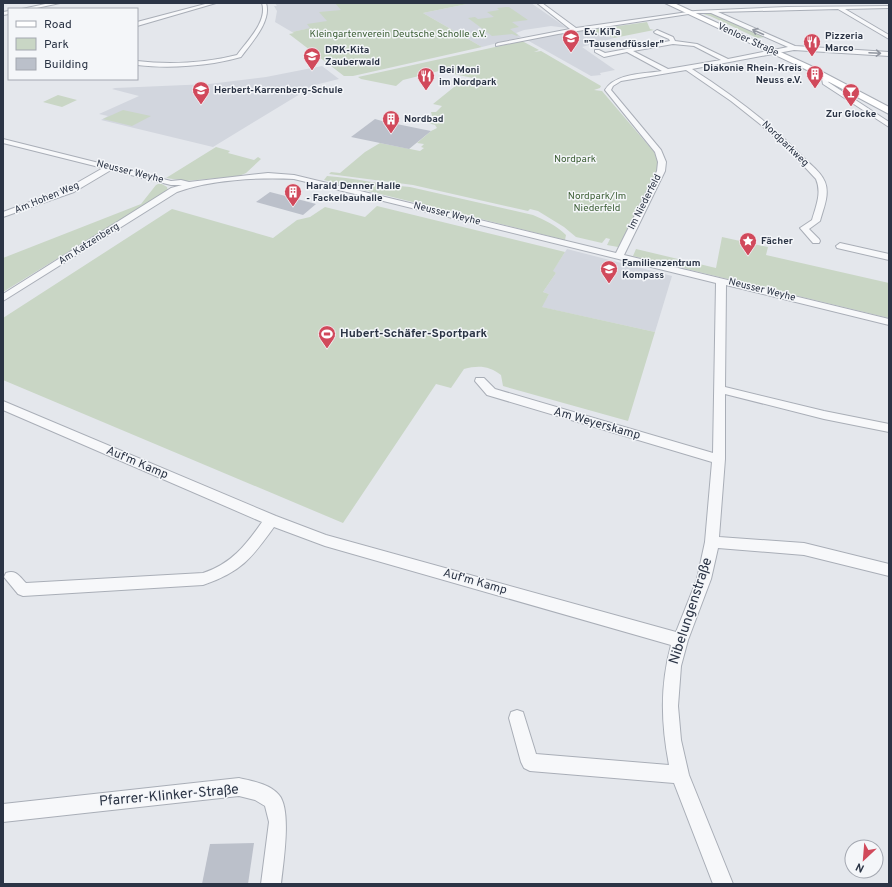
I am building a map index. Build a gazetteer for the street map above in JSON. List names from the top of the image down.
{
  "streets": {
    "main road": ["Venloer Straße"],
    "street": [
      "Nordparkweg",
      "Neusser Weyhe",
      "Am Hohen Weg",
      "Im Niederfeld",
      "Am Katzenberg",
      "Am Weyerskamp",
      "Auf'm Kamp",
      "Nibelungenstraße",
      "Pfarrer-Klinker-Straße"
    ]
  },
  "crossings": [
    ["Neusser Weyhe", "Am Hohen Weg"],
    ["Neusser Weyhe", "Im Niederfeld"],
    ["Neusser Weyhe", "Am Katzenberg"],
    ["Neusser Weyhe", "Nibelungenstraße"],
    ["Am Weyerskamp", "Nibelungenstraße"],
    ["Auf'm Kamp", "Nibelungenstraße"]
  ],
  "parks": ["Kleingartenverein Deutsche Scholle e.V.", "Nordpark", "Nordpark/Im Niederfeld"],
  "places": {
    "school or university": [
      "Ev. KiTa \"Tausendfüssler\"",
      "DRK-Kita Zauberwald",
      "Herbert-Karrenberg-Schule",
      "Familienzentrum Kompass"
    ],
    "restaurant": ["Pizzeria Marco", "Bei Moni im Nordpark"],
    "building": ["Diakonie Rhein-Kreis Neuss e.V.", "Nordbad", "Harald Denner Halle - Fackelbauhalle"],
    "bar": ["Zur Glocke"],
    "place": ["Fächer"],
    "sports": ["Hubert-Schäfer-Sportpark"]
  },
  "legend": ["Road", "Park", "Building"],
  "north": "bottom left"
}
